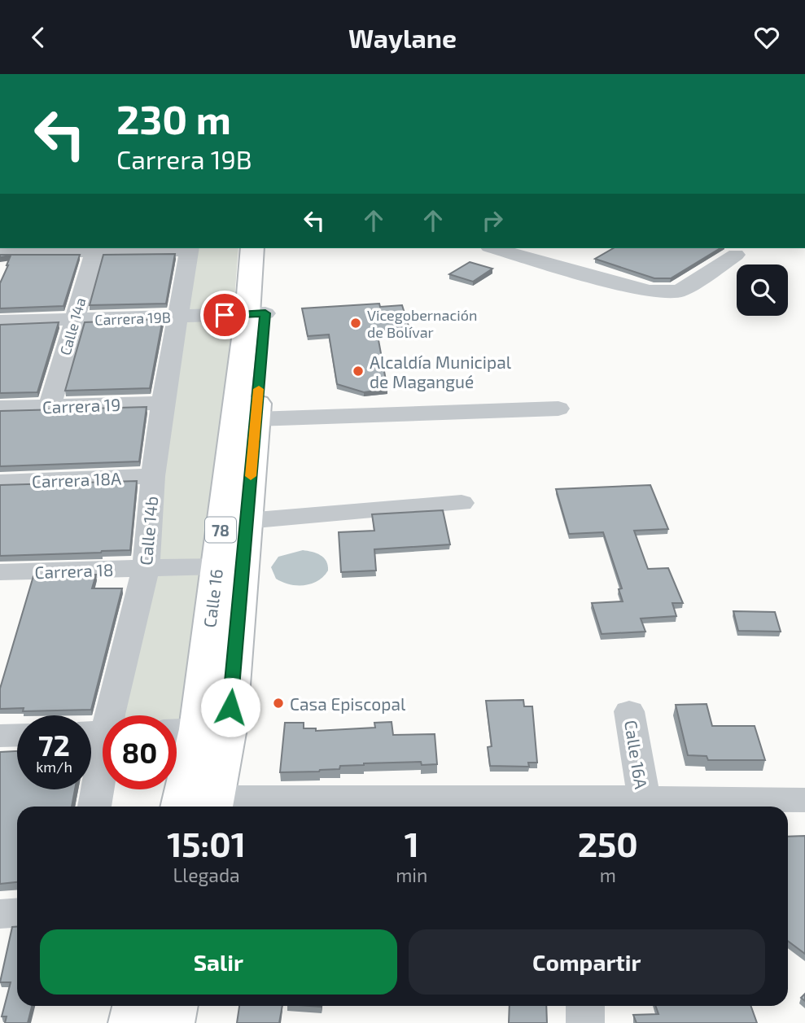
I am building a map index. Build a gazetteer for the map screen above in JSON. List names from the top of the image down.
{
  "streets": {
    "highway": ["78", "Calle 16"],
    "street": [
      "Carrera 19B",
      "Calle 14a",
      "Carrera 19",
      "Carrera 18A",
      "Calle 14b",
      "Carrera 18",
      "Calle 16A"
    ]
  },
  "crossings": [
    ["Carrera 19B", "Calle 14a"],
    ["Carrera 19B", "Calle 14b"],
    ["Carrera 19B", "Calle 16"],
    ["Calle 14a", "Carrera 19"],
    ["Carrera 19", "Calle 14b"],
    ["Carrera 18A", "Calle 14b"],
    ["Calle 14b", "Carrera 18"],
    ["Carrera 18", "Calle 16"]
  ],
  "places": ["Vicegobernación de Bolívar", "Alcaldía Municipal de Magangué", "Casa Episcopal"],
  "page": {
    "header": "Waylane",
    "turn": ["230 m", "Carrera 19B"],
    "speed": "72 km/h",
    "limit": "80",
    "eta": [
      "15:01",
      "Llegada",
      "1",
      "min",
      "250",
      "m"
    ],
    "buttons": ["Salir", "Compartir"]
  }
}
